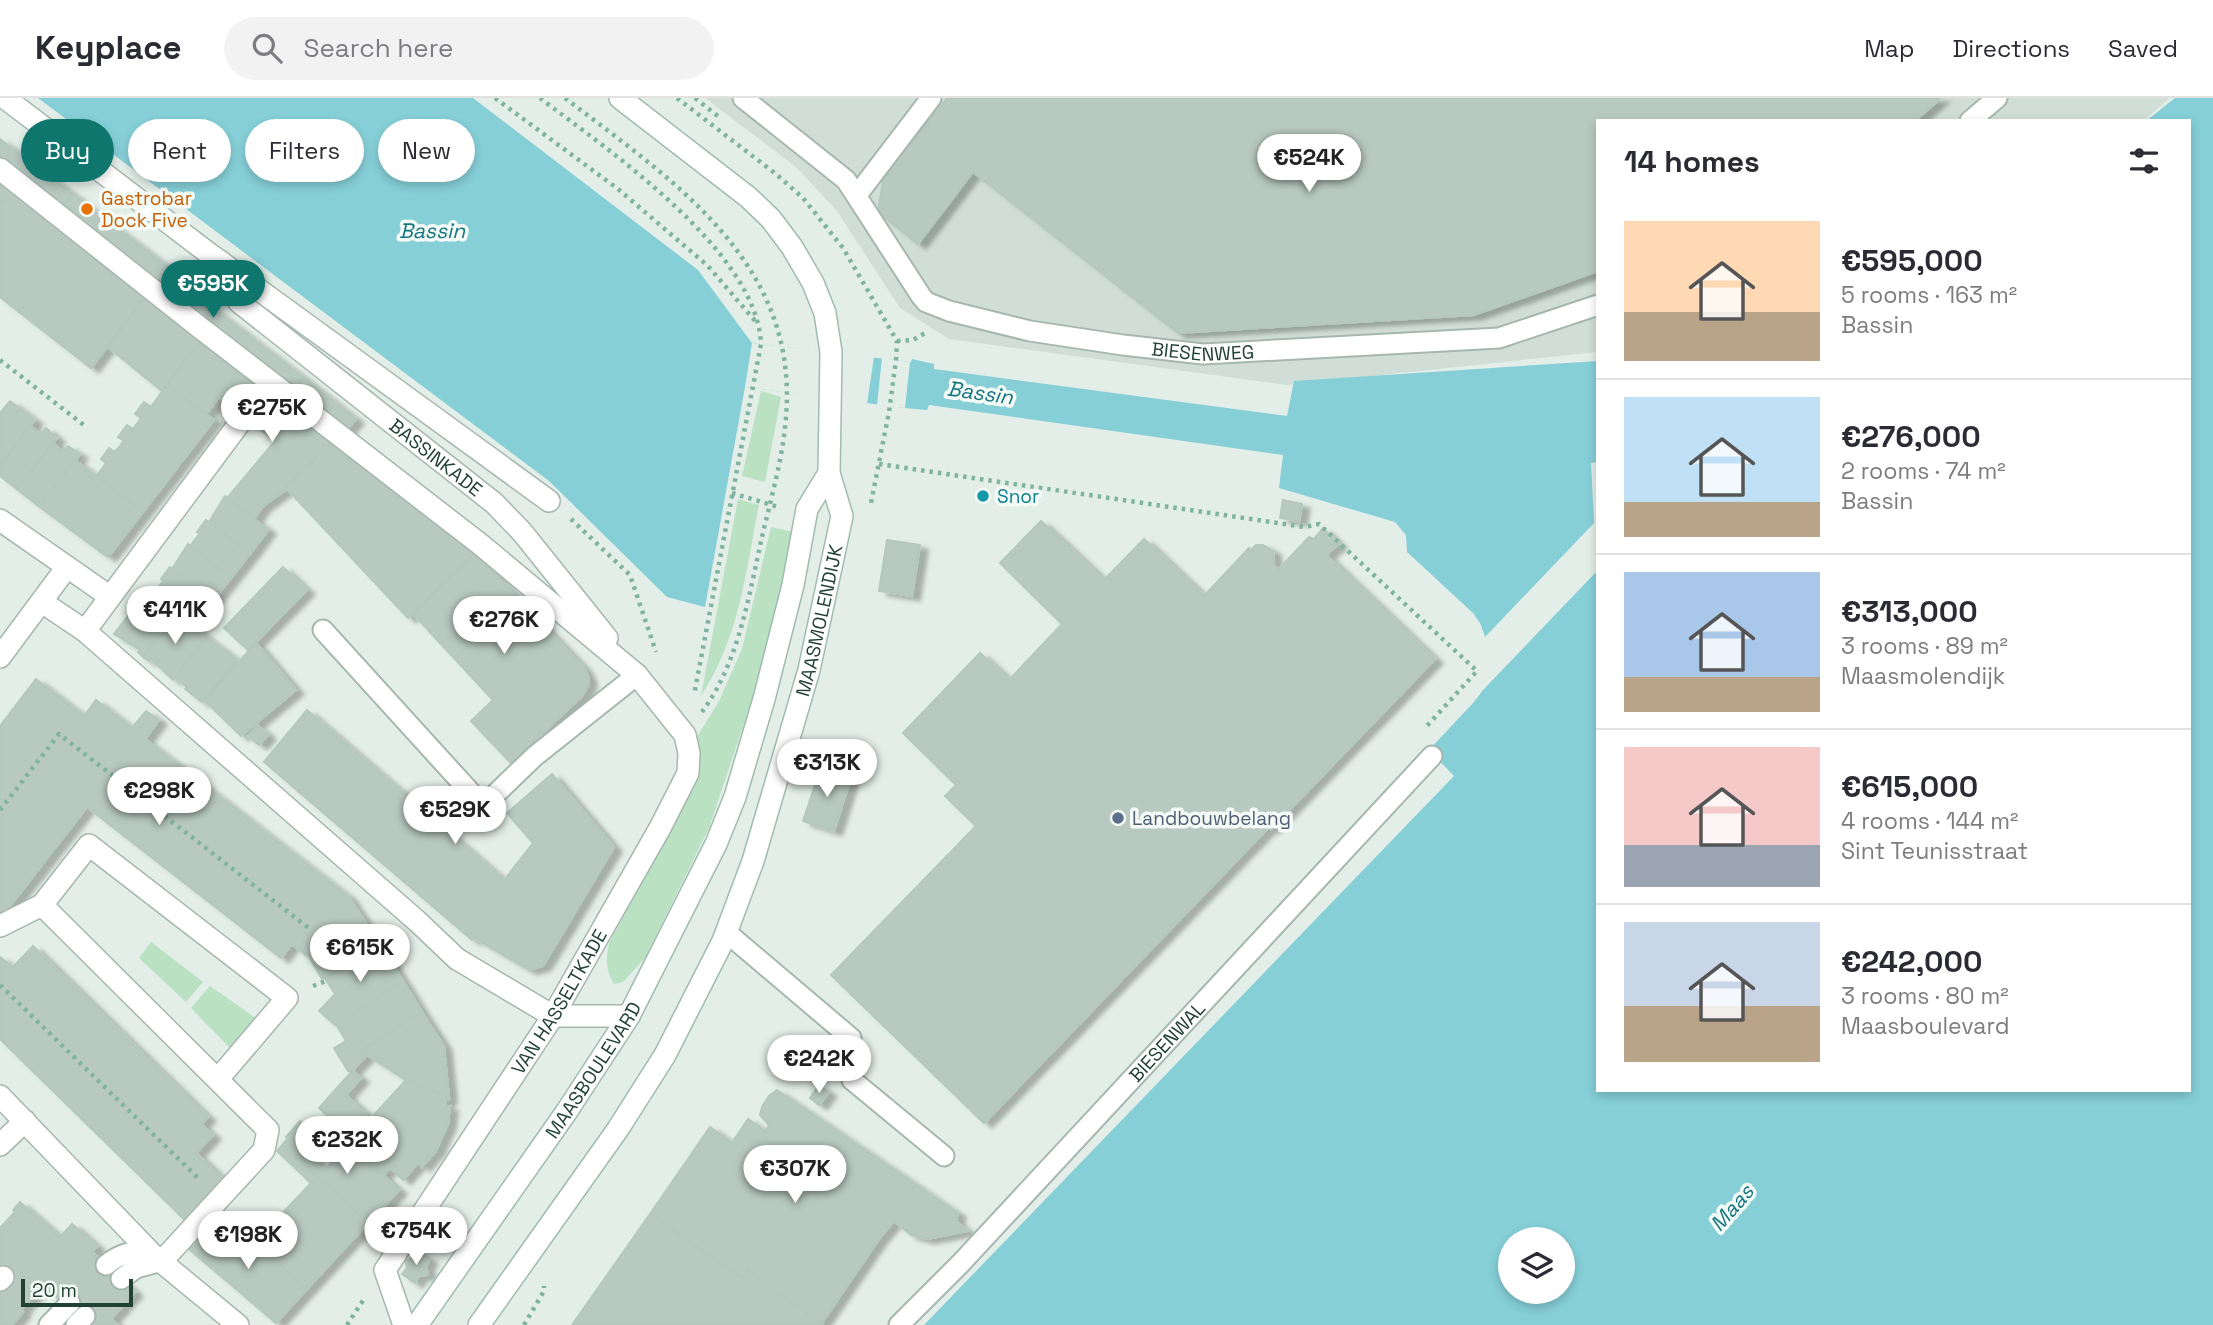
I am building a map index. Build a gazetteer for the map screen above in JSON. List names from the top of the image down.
{
  "streets": {
    "street": [
      "BASSINKADE",
      "MAASMOLENDIJK",
      "VAN HASSELTKADE",
      "MAASBOULEVARD"
    ],
    "lane": ["BIESENWEG", "BIESENWAL"]
  },
  "crossings": [
    ["MAASMOLENDIJK", "MAASBOULEVARD"]
  ],
  "water": ["Bassin", "Maas"],
  "places": ["Gastrobar Dock Five", "Snor", "Landbouwbelang"],
  "scale_bar": "20 m",
  "page": {
    "header": "Keyplace",
    "search": "Search here",
    "nav": ["Map", "Directions", "Saved"],
    "chip": [
      "Buy",
      "Rent",
      "Filters",
      "New"
    ],
    "heading": "14 homes",
    "price": [
      "€524K",
      "€595K",
      "€275K",
      "€411K",
      "€276K",
      "€313K",
      "€298K",
      "€529K",
      "€615K",
      "€242K",
      "€232K",
      "€307K",
      "€754K",
      "€198K"
    ],
    "list": [
      {
        "name": "€595,000",
        "note": "5 rooms · 163 m² · Bassin"
      },
      {
        "name": "€276,000",
        "note": "2 rooms · 74 m² · Bassin"
      },
      {
        "name": "€313,000",
        "note": "3 rooms · 89 m² · Maasmolendijk"
      },
      {
        "name": "€615,000",
        "note": "4 rooms · 144 m² · Sint Teunisstraat"
      },
      {
        "name": "€242,000",
        "note": "3 rooms · 80 m² · Maasboulevard"
      }
    ],
    "scale": "20 m"
  }
}
